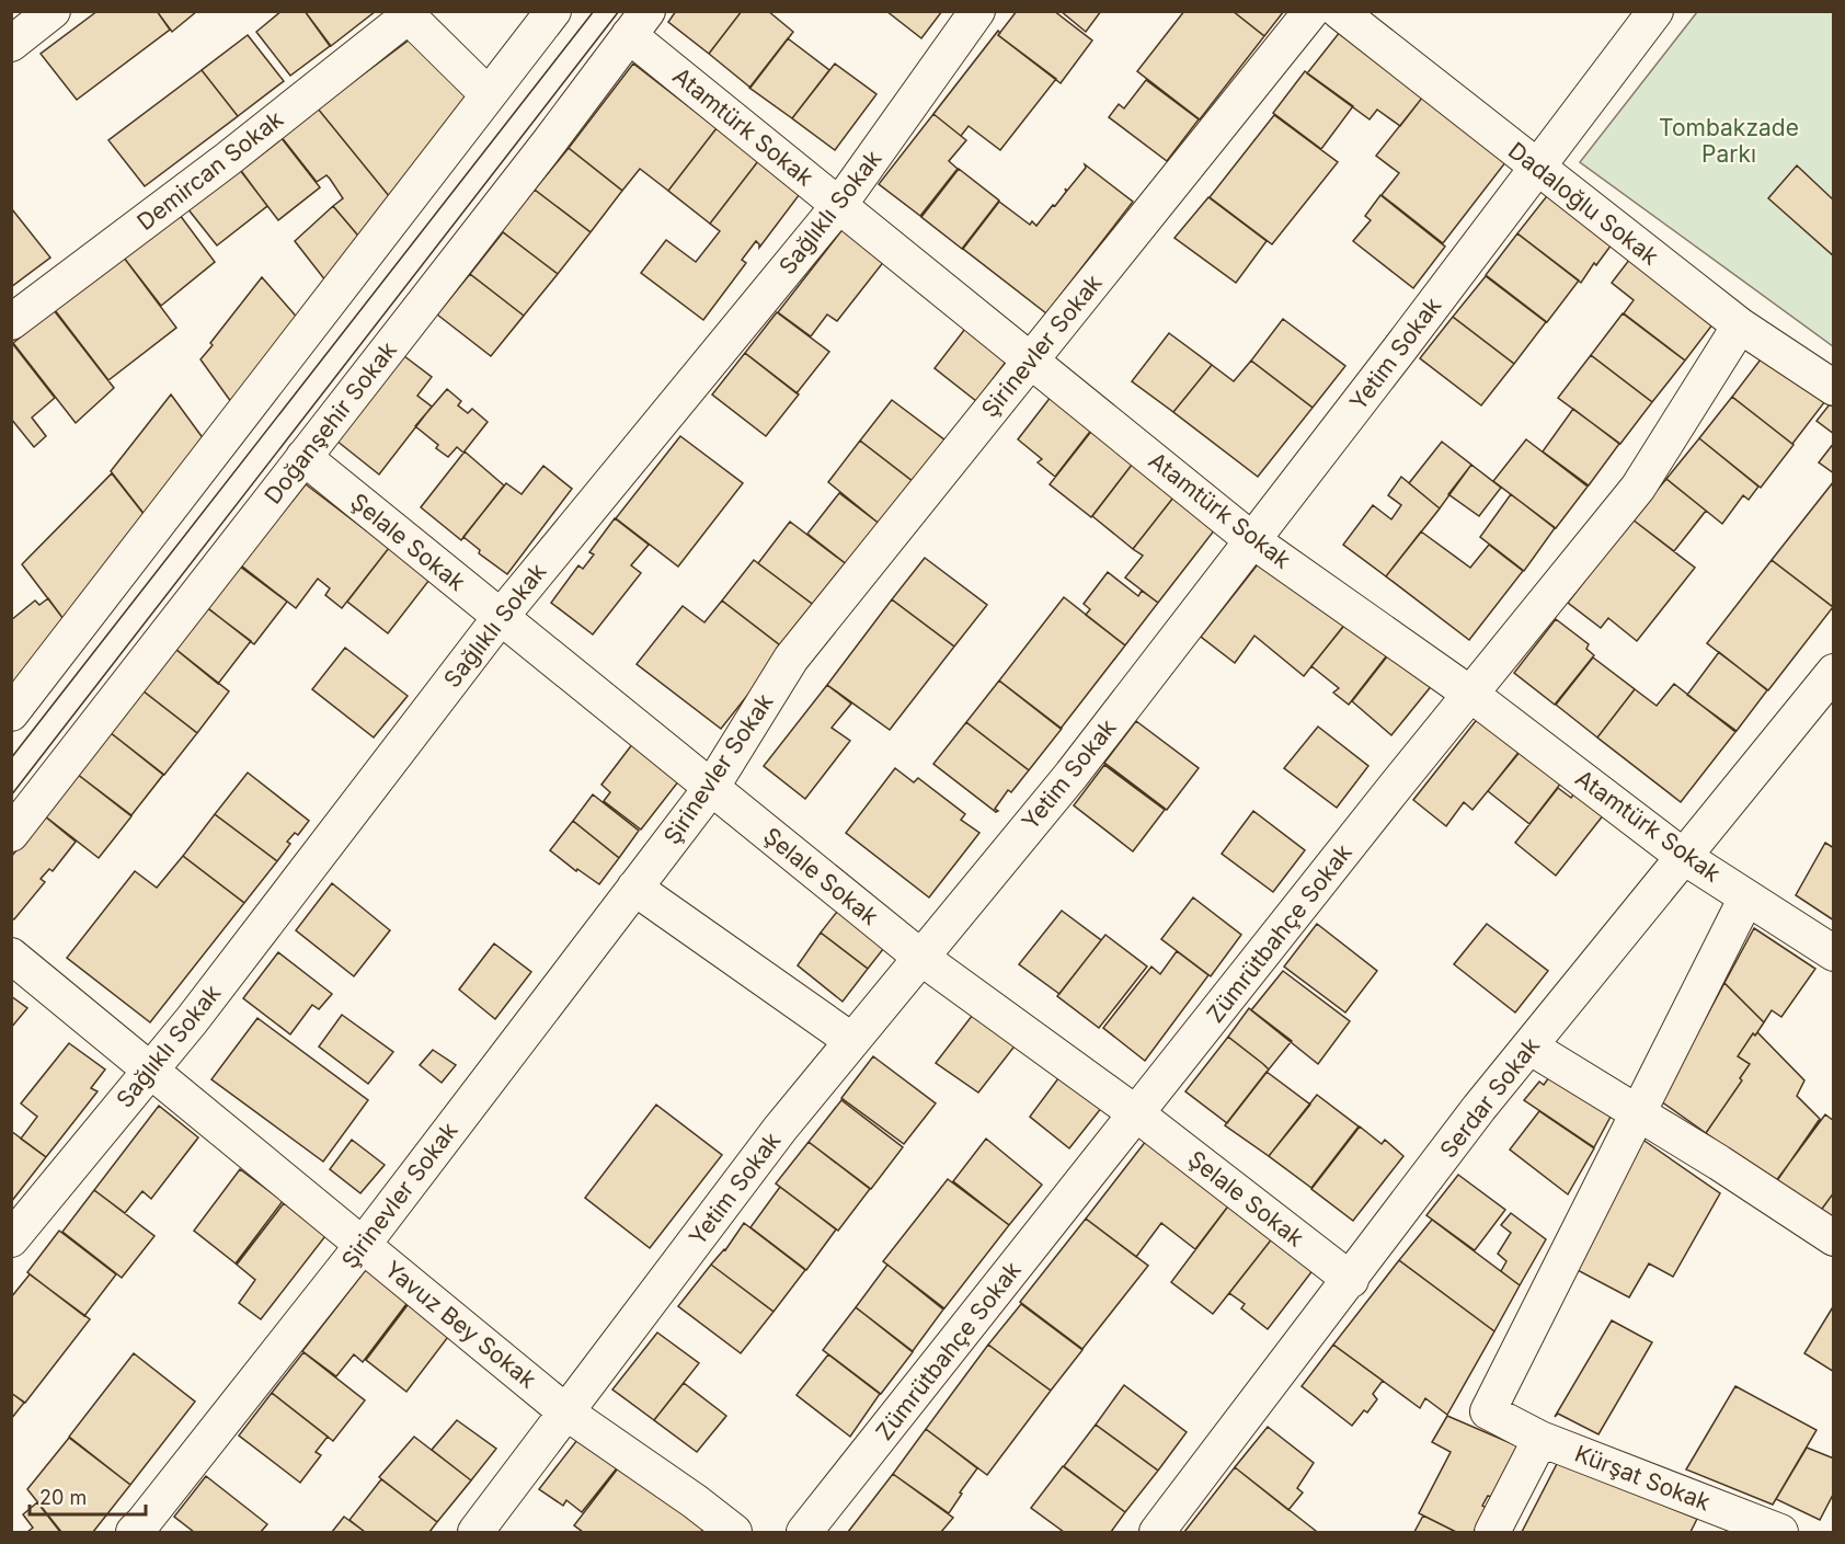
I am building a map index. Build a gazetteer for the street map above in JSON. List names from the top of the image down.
{
  "streets": {
    "street": [
      "Atamtürk Sokak",
      "Demircan Sokak",
      "Dadaloğlu Sokak",
      "Sağlıklı Sokak",
      "Şirinevler Sokak",
      "Yetim Sokak",
      "Doğanşehir Sokak",
      "Şelale Sokak",
      "Zümrütbahçe Sokak",
      "Serdar Sokak",
      "Yavuz Bey Sokak",
      "Kürşat Sokak"
    ]
  },
  "crossings": [
    ["Atamtürk Sokak", "Sağlıklı Sokak"],
    ["Atamtürk Sokak", "Şirinevler Sokak"],
    ["Atamtürk Sokak", "Yetim Sokak"],
    ["Atamtürk Sokak", "Doğanşehir Sokak"],
    ["Atamtürk Sokak", "Zümrütbahçe Sokak"],
    ["Atamtürk Sokak", "Serdar Sokak"],
    ["Dadaloğlu Sokak", "Yetim Sokak"],
    ["Dadaloğlu Sokak", "Zümrütbahçe Sokak"],
    ["Sağlıklı Sokak", "Şelale Sokak"],
    ["Sağlıklı Sokak", "Yavuz Bey Sokak"],
    ["Şirinevler Sokak", "Şelale Sokak"],
    ["Şirinevler Sokak", "Yavuz Bey Sokak"],
    ["Yetim Sokak", "Şelale Sokak"],
    ["Yetim Sokak", "Yavuz Bey Sokak"],
    ["Doğanşehir Sokak", "Şelale Sokak"],
    ["Şelale Sokak", "Zümrütbahçe Sokak"],
    ["Şelale Sokak", "Serdar Sokak"]
  ],
  "parks": ["Tombakzade Parkı"],
  "scale_bar": "20 m"
}
